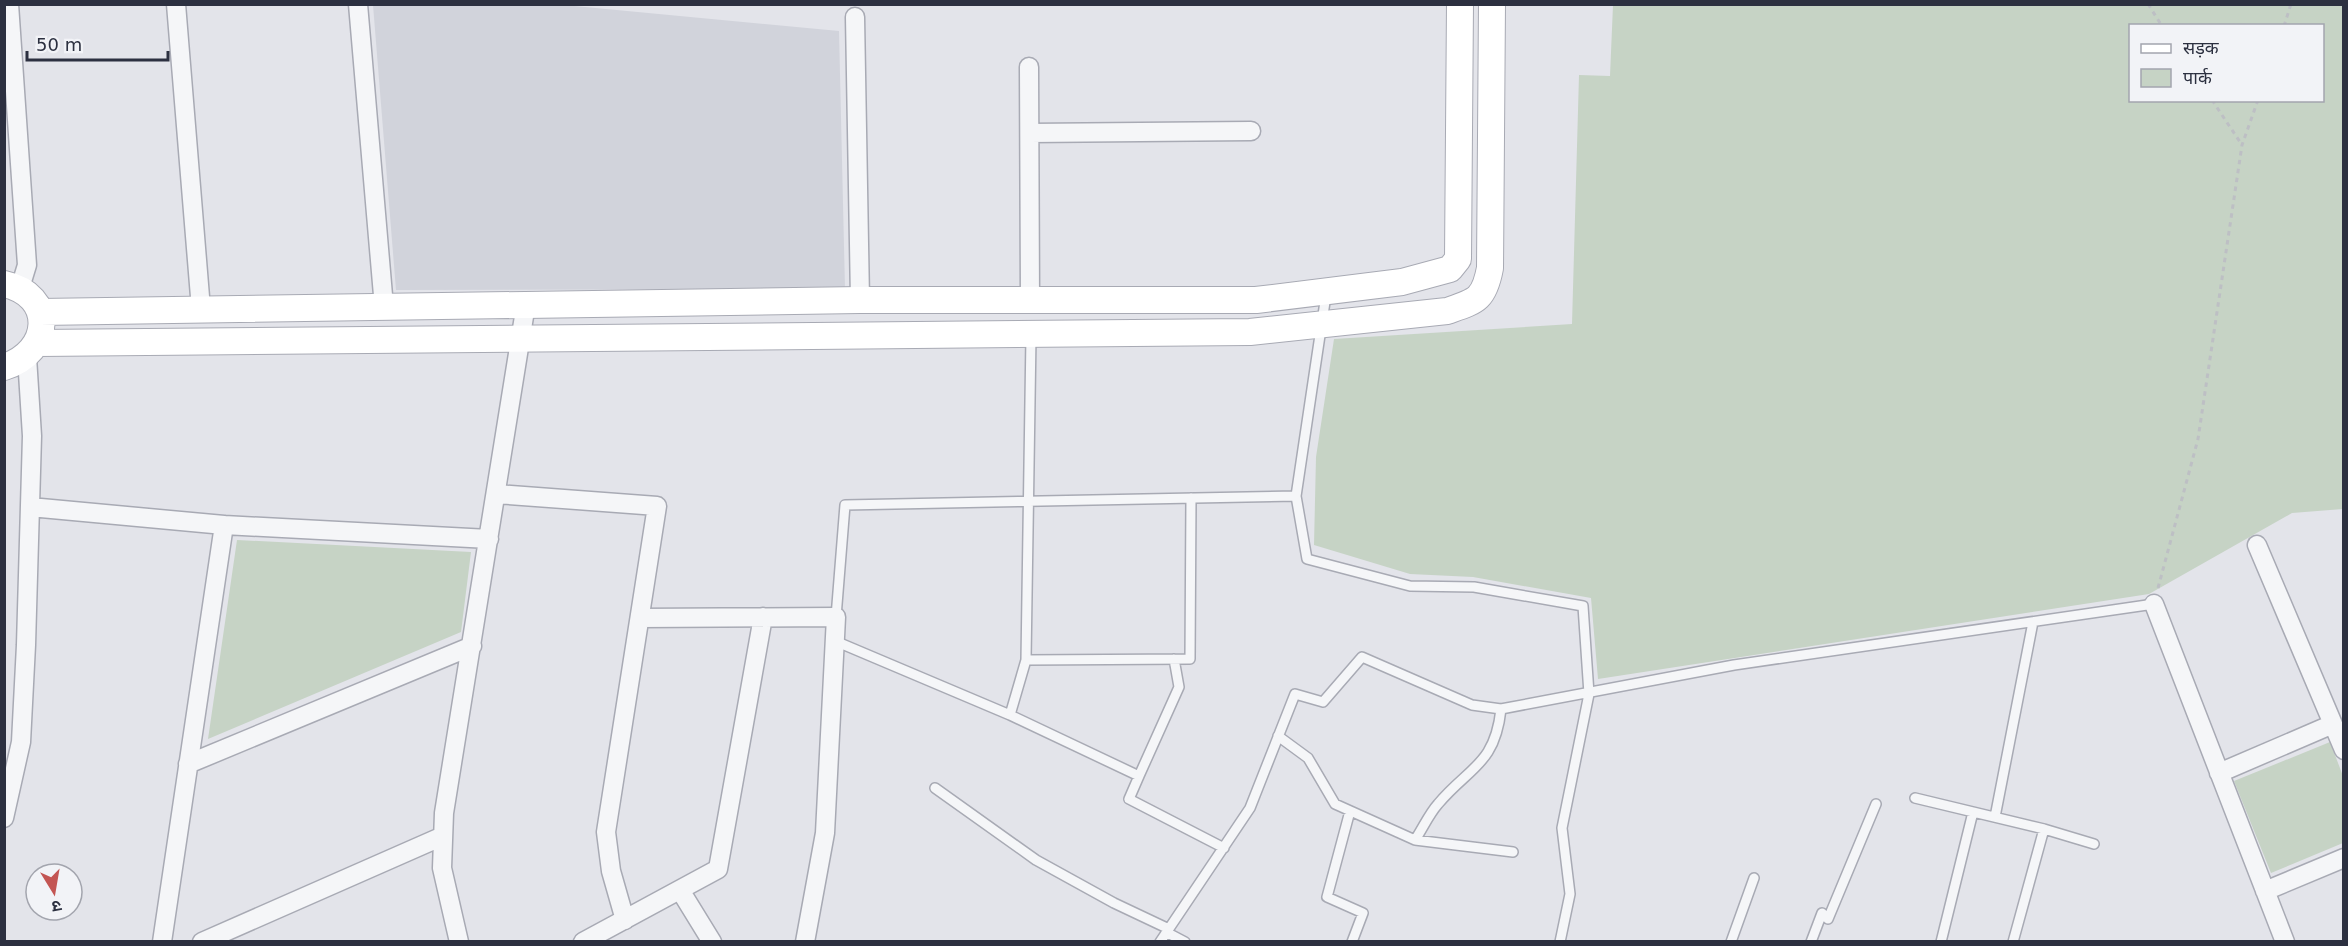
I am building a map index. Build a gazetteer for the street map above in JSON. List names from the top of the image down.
{
  "legend": ["सड़क", "पार्क"],
  "scale_bar": "50 m",
  "north": "bottom"
}
